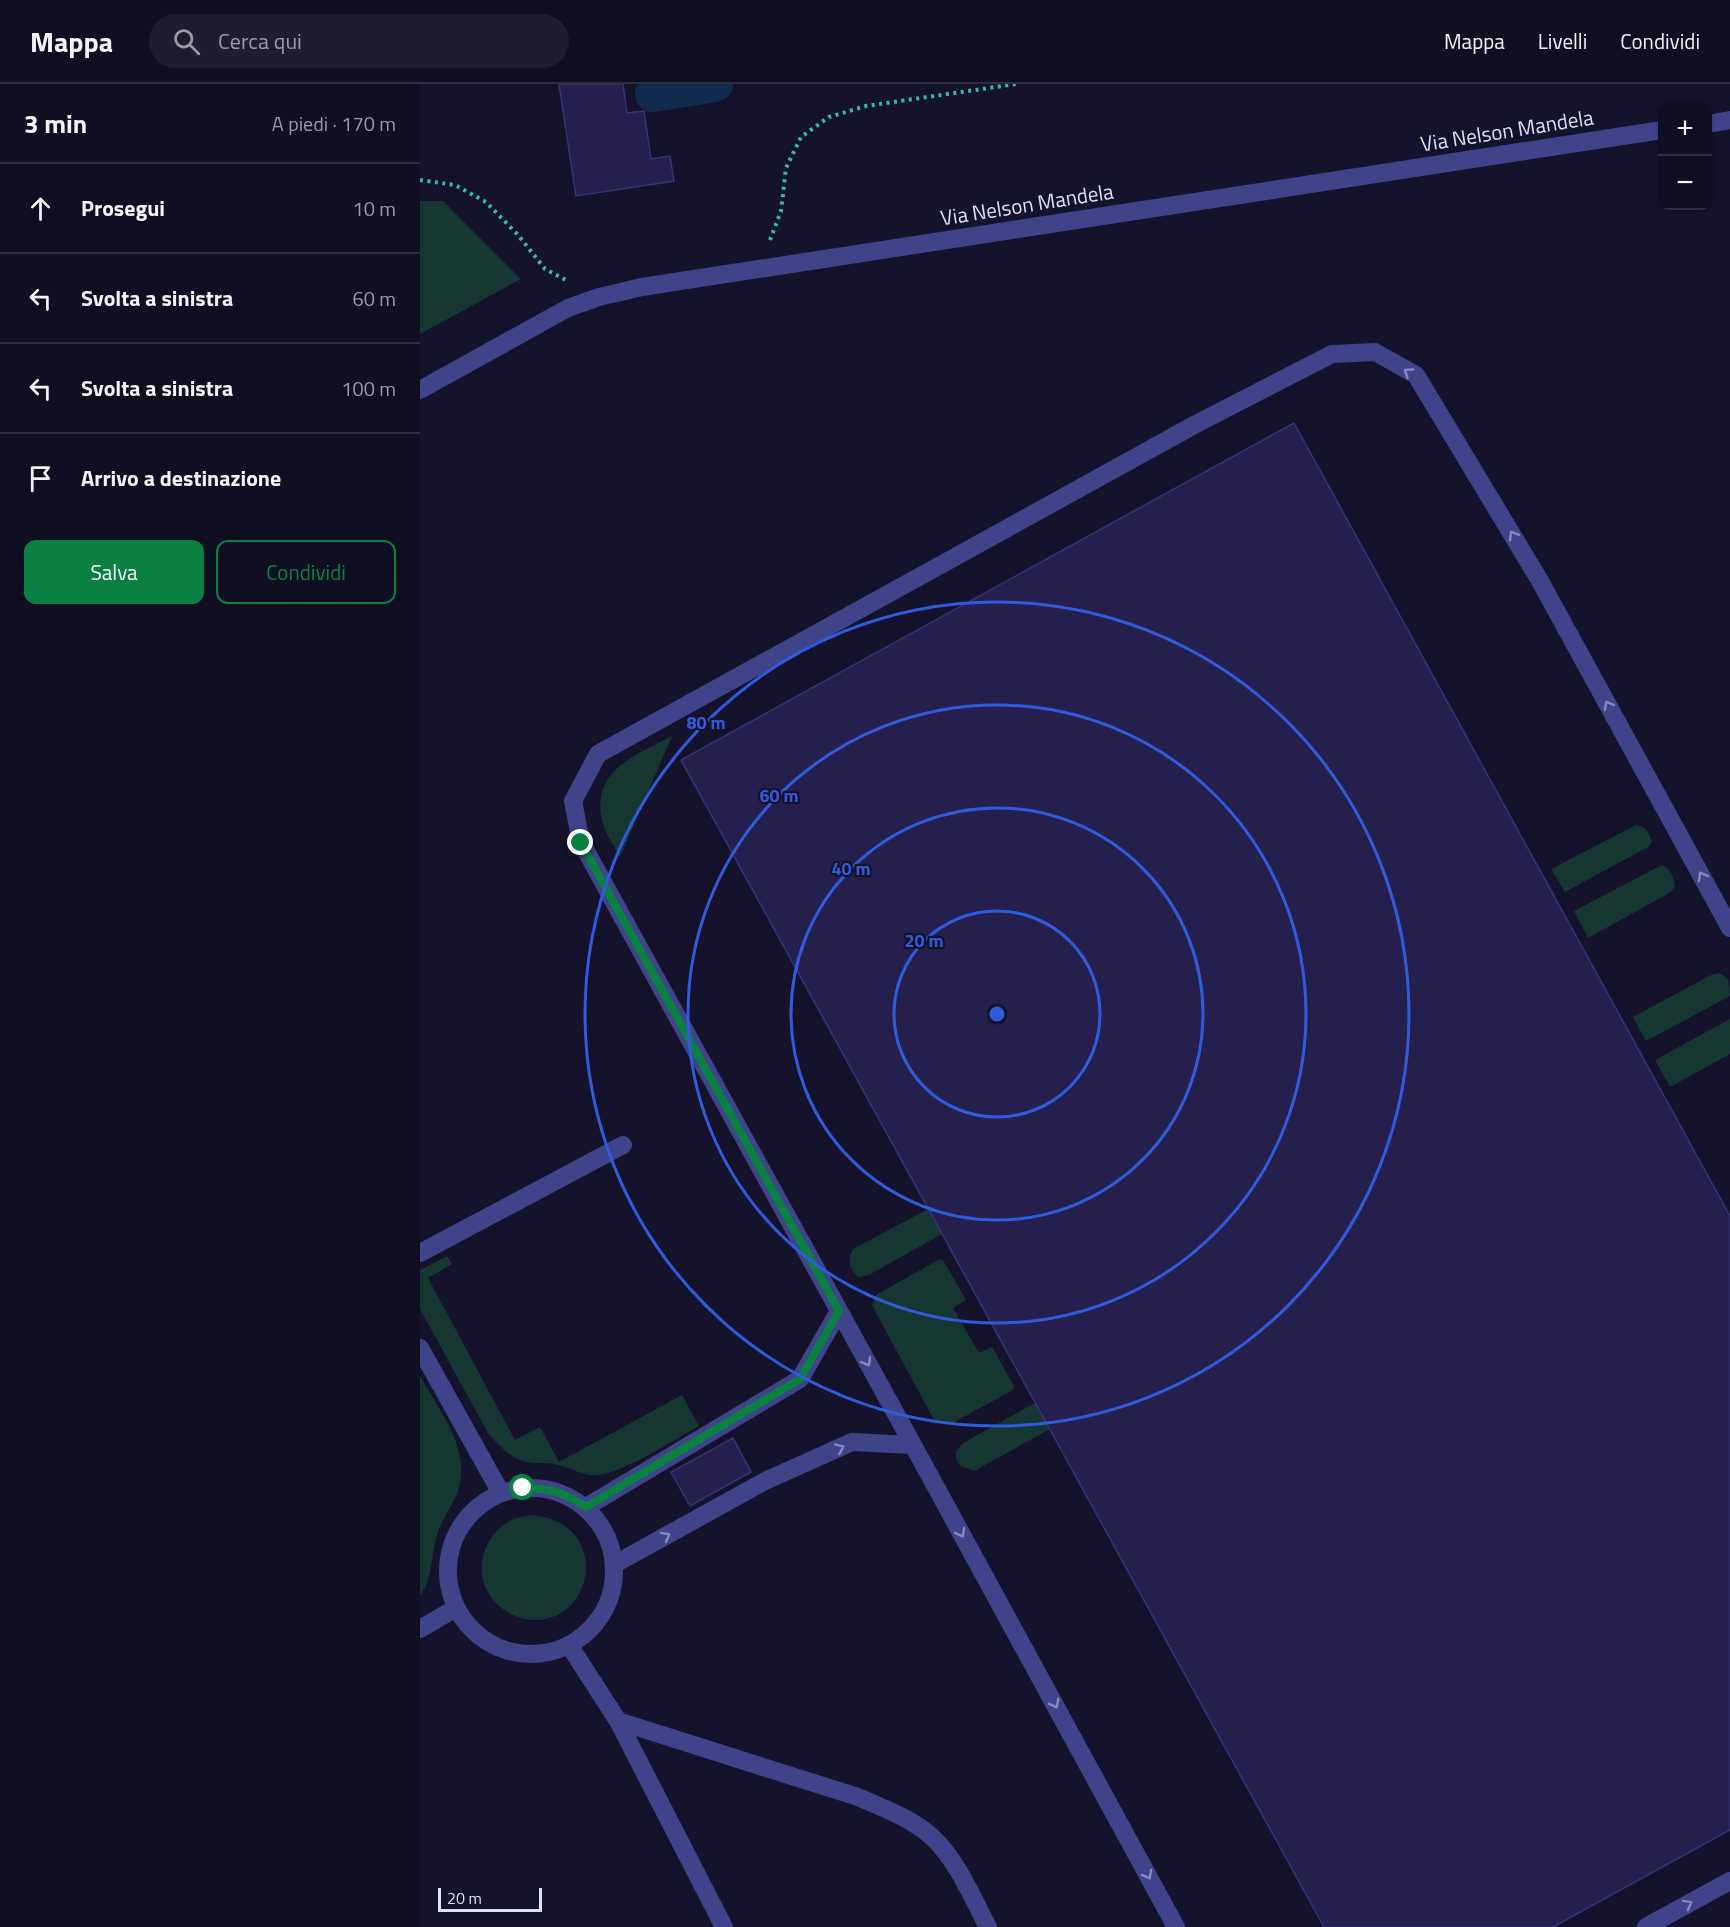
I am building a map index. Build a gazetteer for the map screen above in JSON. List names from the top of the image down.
{
  "streets": {
    "street": ["Via Nelson Mandela"]
  },
  "scale_bar": "20 m",
  "page": {
    "header": "Mappa",
    "search": "Cerca qui",
    "nav": ["Mappa", "Livelli", "Condividi"],
    "heading": ["3 min", "A piedi · 170 m"],
    "map_buttons": ["+", "−"],
    "list": [
      ["Prosegui", "10 m"],
      ["Svolta a sinistra", "60 m"],
      ["Svolta a sinistra", "100 m"],
      "Arrivo a destinazione"
    ],
    "buttons": ["Salva", "Condividi"],
    "scale": "20 m"
  },
  "rings": [
    "80 m",
    "60 m",
    "40 m",
    "20 m"
  ]
}
